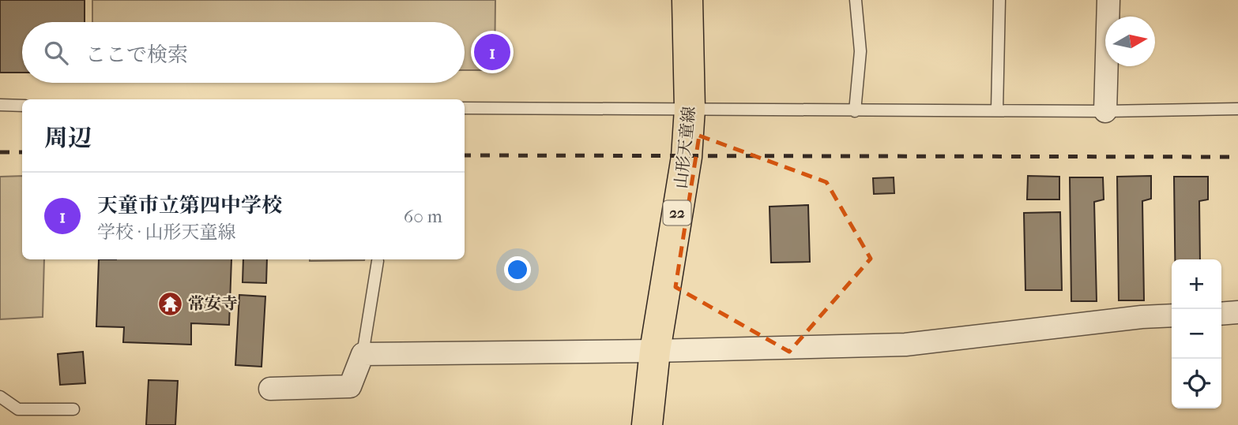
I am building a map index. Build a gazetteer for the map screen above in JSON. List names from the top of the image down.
{
  "streets": {
    "main road": ["山形天童線", "22"]
  },
  "places": {
    "temple": ["常安寺"]
  },
  "north": "right",
  "page": {
    "search": "ここで検索",
    "pins": "1",
    "heading": "周辺",
    "list": [
      {
        "mark": "1",
        "name": "天童市立第四中学校",
        "note": "学校 · 山形天童線",
        "value": "60 m"
      }
    ],
    "map_buttons": ["+", "−"]
  }
}
